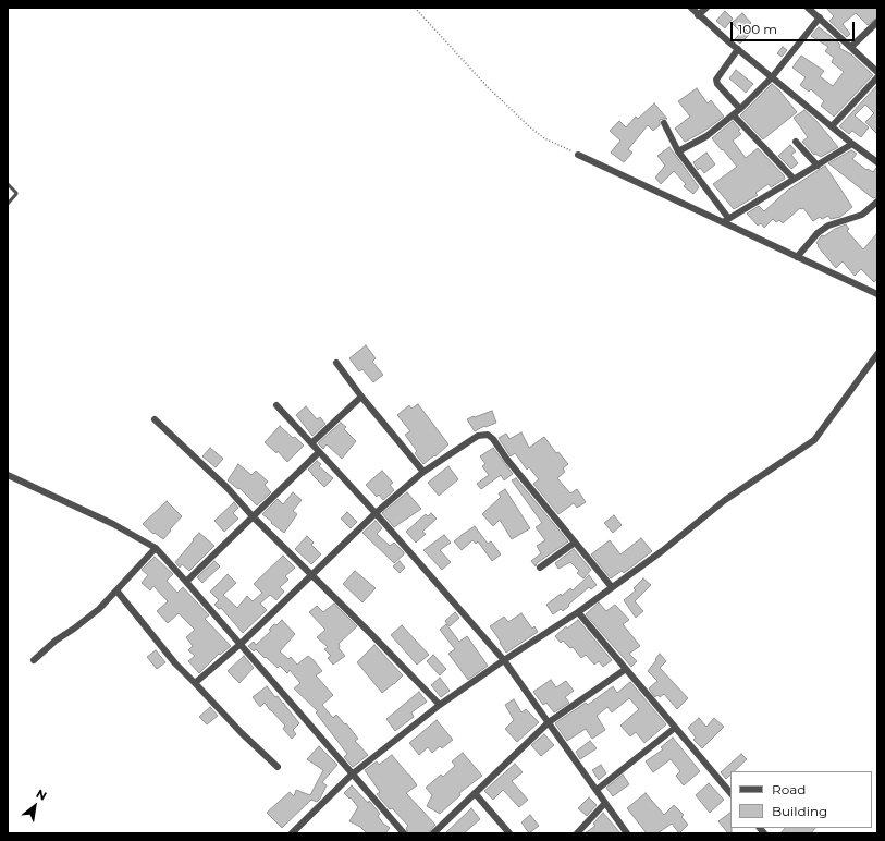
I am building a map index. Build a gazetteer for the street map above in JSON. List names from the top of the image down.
{
  "legend": ["Road", "Building"],
  "scale_bar": "100 m",
  "north": "top right"
}
